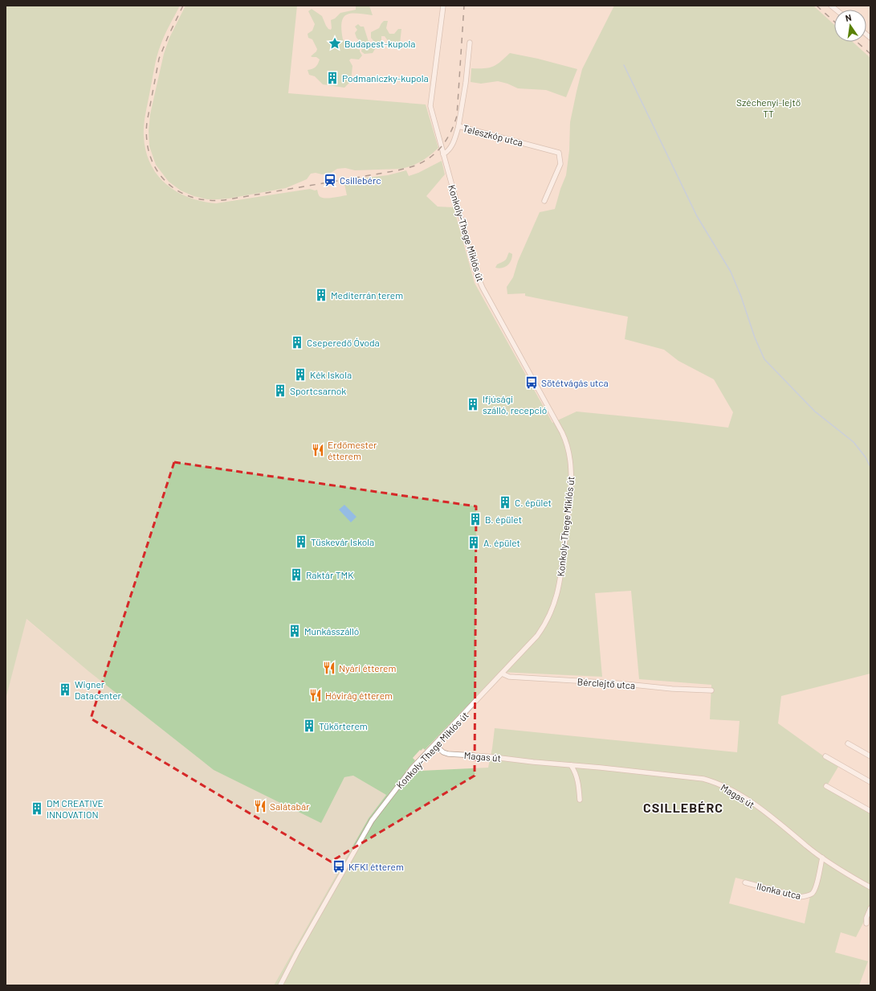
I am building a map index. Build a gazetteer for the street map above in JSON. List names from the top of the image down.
{
  "streets": {
    "street": [
      "Teleszkóp utca",
      "Konkoly-Thege Miklós út",
      "Bérclejtő utca",
      "Magas út",
      "Ilonka utca"
    ]
  },
  "crossings": [
    ["Teleszkóp utca", "Konkoly-Thege Miklós út"],
    ["Konkoly-Thege Miklós út", "Bérclejtő utca"],
    ["Konkoly-Thege Miklós út", "Magas út"],
    ["Magas út", "Ilonka utca"]
  ],
  "districts": ["CSILLEBÉRC"],
  "parks": ["Széchenyi-lejtő TT"],
  "places": {
    "place": ["Budapest-kupola"],
    "building": [
      "Podmaniczky-kupola",
      "Mediterrán terem",
      "Cseperedő Óvoda",
      "Kék Iskola",
      "Sportcsarnok",
      "Ifjúsági szálló, recepció",
      "C. épület",
      "B. épület",
      "Tüskevár Iskola",
      "A. épület",
      "Raktár TMK",
      "Munkásszálló",
      "Wigner Datacenter",
      "Tükörterem",
      "DM CREATIVE INNOVATION"
    ],
    "station": ["Csillebérc"],
    "bus stop": ["Sötétvágás utca", "KFKI étterem"],
    "restaurant": [
      "Erdőmester étterem",
      "Nyári étterem",
      "Hóvirág étterem",
      "Salátabár"
    ]
  },
  "north": "top"
}
